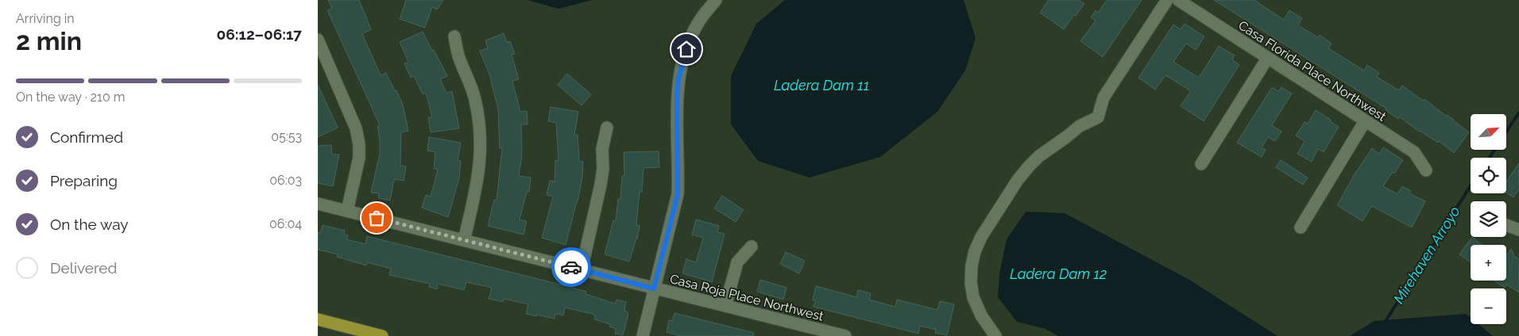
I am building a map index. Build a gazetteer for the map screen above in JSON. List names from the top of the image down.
{
  "streets": {
    "street": ["Casa Florida Place Northwest", "Casa Roja Place Northwest"]
  },
  "water": ["Ladera Dam 11", "Mirehaven Arroyo", "Ladera Dam 12"],
  "north": "top right",
  "page": {
    "heading": ["2 min", "Arriving in", "06:12–06:17"],
    "bar": "On the way · 210 m",
    "map_buttons": ["+", "−"],
    "list": [
      ["Confirmed", "05:53"],
      ["Preparing", "06:03"],
      ["On the way", "06:04"],
      "Delivered"
    ]
  }
}
